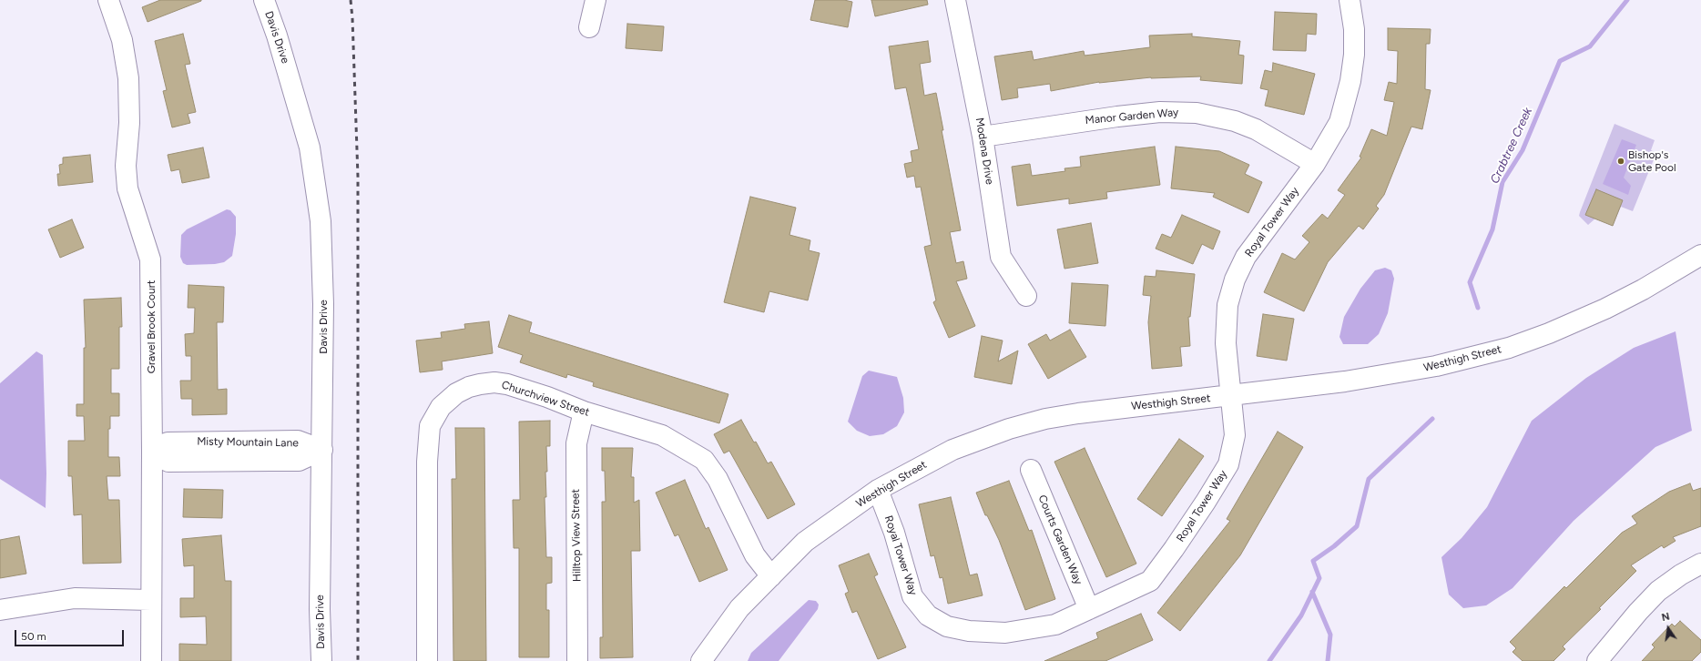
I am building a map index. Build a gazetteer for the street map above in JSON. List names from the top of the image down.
{
  "streets": {
    "street": [
      "Davis Drive",
      "Manor Garden Way",
      "Modena Drive",
      "Royal Tower Way",
      "Gravel Brook Court",
      "Westhigh Street",
      "Churchview Street",
      "Misty Mountain Lane",
      "Hilltop View Street",
      "Courts Garden Way"
    ]
  },
  "crossings": [
    ["Davis Drive", "Misty Mountain Lane"],
    ["Manor Garden Way", "Modena Drive"],
    ["Manor Garden Way", "Royal Tower Way"],
    ["Royal Tower Way", "Westhigh Street"],
    ["Royal Tower Way", "Courts Garden Way"],
    ["Gravel Brook Court", "Misty Mountain Lane"],
    ["Westhigh Street", "Churchview Street"],
    ["Churchview Street", "Hilltop View Street"]
  ],
  "water": ["Crabtree Creek"],
  "places": ["Bishop's Gate Pool"],
  "scale_bar": "50 m",
  "north": "top"
}
